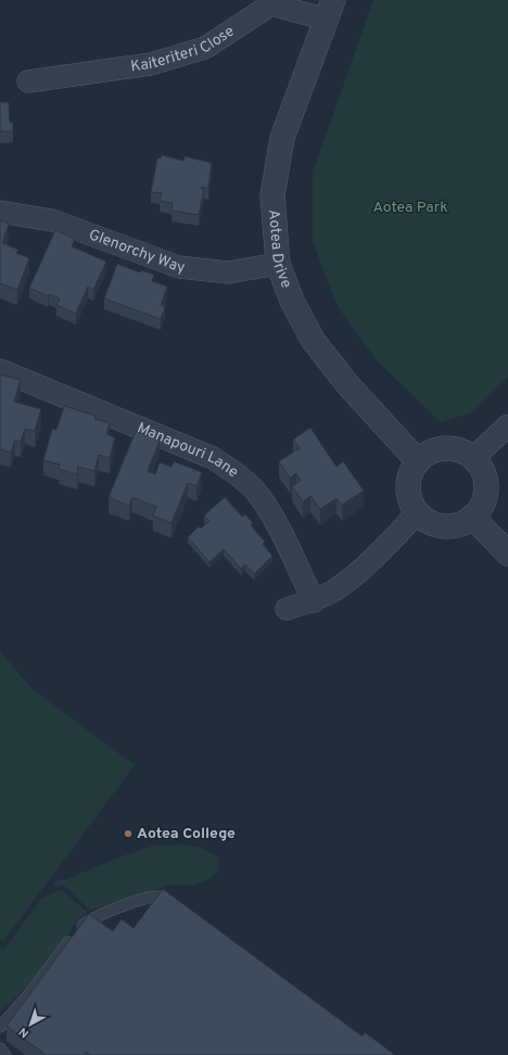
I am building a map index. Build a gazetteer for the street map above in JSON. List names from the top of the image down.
{
  "streets": {
    "street": [
      "Kaiteriteri Close",
      "Aotea Drive",
      "Glenorchy Way",
      "Manapouri Lane"
    ]
  },
  "crossings": [
    ["Kaiteriteri Close", "Aotea Drive"],
    ["Aotea Drive", "Glenorchy Way"]
  ],
  "parks": ["Aotea Park"],
  "places": ["Aotea College"],
  "north": "bottom left"
}
